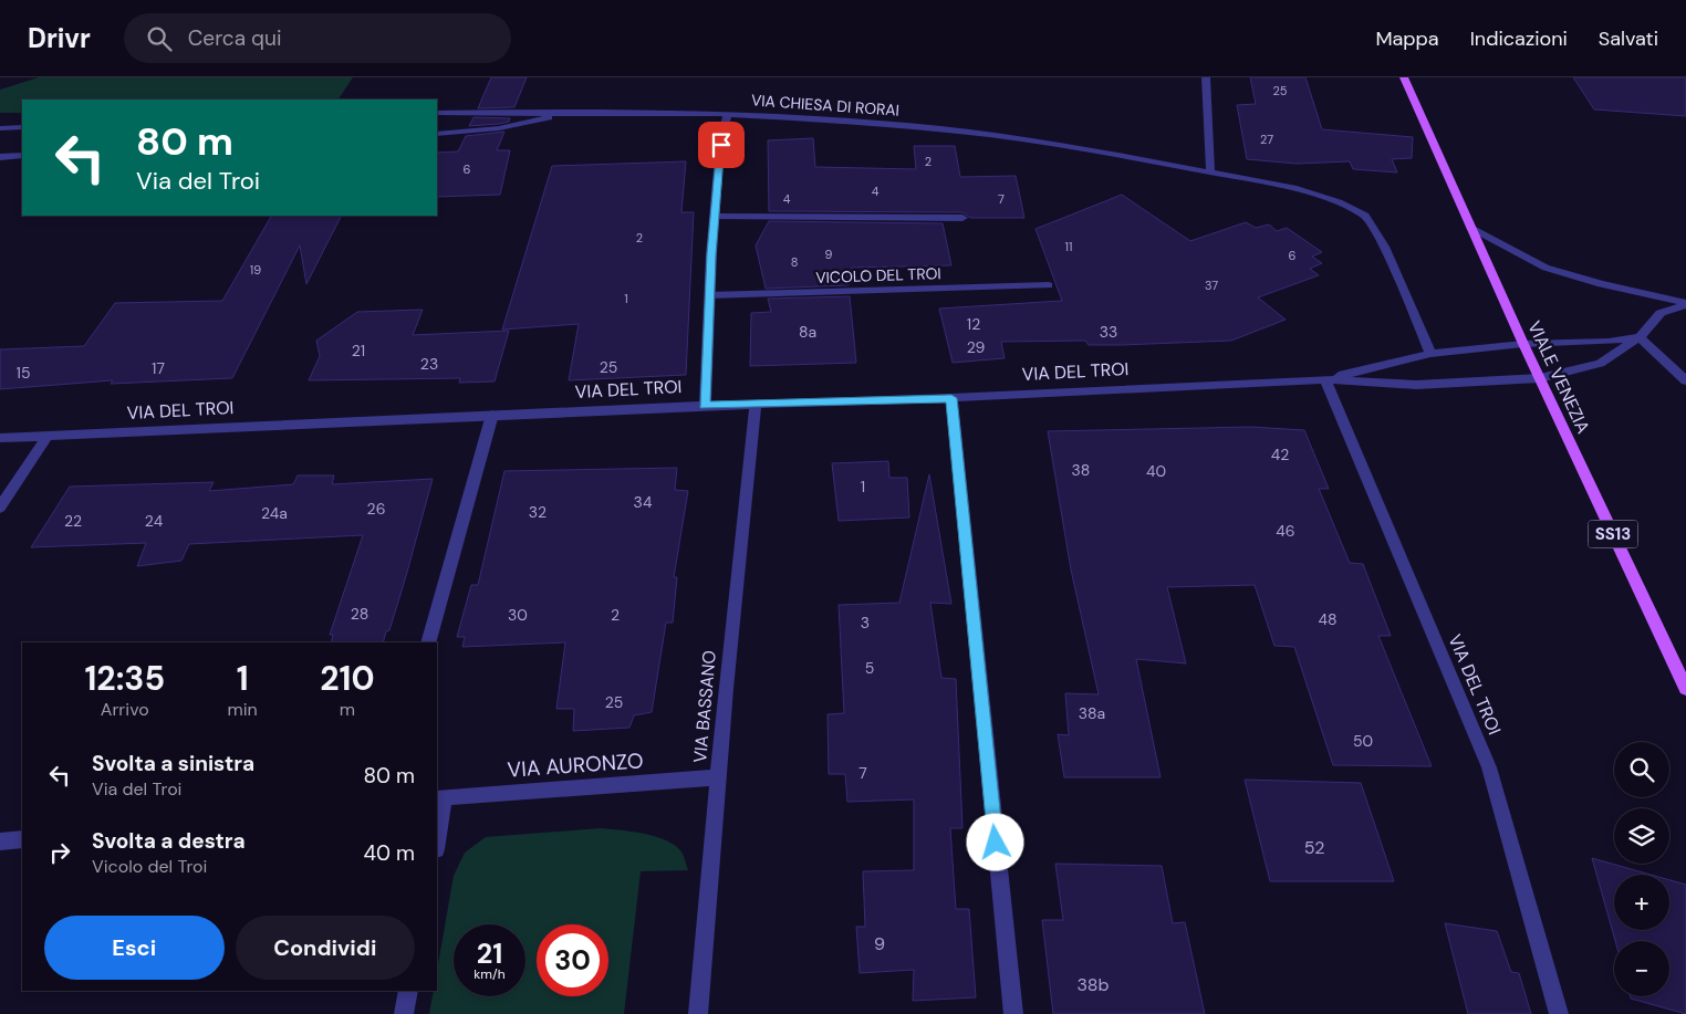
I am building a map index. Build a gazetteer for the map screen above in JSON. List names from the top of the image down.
{
  "streets": {
    "main road": ["VIALE VENEZIA", "SS13"],
    "street": [
      "VIA CHIESA DI RORAI",
      "VICOLO DEL TROI",
      "VIA DEL TROI",
      "VIA BASSANO",
      "VIA AURONZO"
    ]
  },
  "crossings": [
    ["VIA CHIESA DI RORAI", "VIA DEL TROI"],
    ["VIA DEL TROI", "VIALE VENEZIA"],
    ["VIA DEL TROI", "VIA BASSANO"],
    ["VIA BASSANO", "VIA AURONZO"]
  ],
  "house_numbers": [
    "25",
    "27",
    "2",
    "6",
    "4",
    "4",
    "7",
    "2",
    "11",
    "9",
    "6",
    "8",
    "19",
    "37",
    "1",
    "12",
    "8a",
    "33",
    "29",
    "21",
    "23",
    "25",
    "17",
    "15",
    "42",
    "38",
    "40",
    "1",
    "34",
    "26",
    "32",
    "24a",
    "22",
    "24",
    "46",
    "28",
    "30",
    "2",
    "48",
    "3",
    "5",
    "25",
    "38a",
    "50",
    "7",
    "52",
    "9",
    "38b"
  ],
  "page": {
    "header": "Drivr",
    "search": "Cerca qui",
    "nav": ["Mappa", "Indicazioni", "Salvati"],
    "turn": ["80 m", "Via del Troi"],
    "eta": [
      "12:35",
      "Arrivo",
      "1",
      "min",
      "210",
      "m"
    ],
    "list": [
      {
        "name": "Svolta a sinistra",
        "note": "Via del Troi",
        "value": "80 m"
      },
      {
        "name": "Svolta a destra",
        "note": "Vicolo del Troi",
        "value": "40 m"
      }
    ],
    "map_buttons": ["+", "−"],
    "buttons": ["Esci", "Condividi"],
    "speed": "21 km/h",
    "limit": "30"
  }
}
